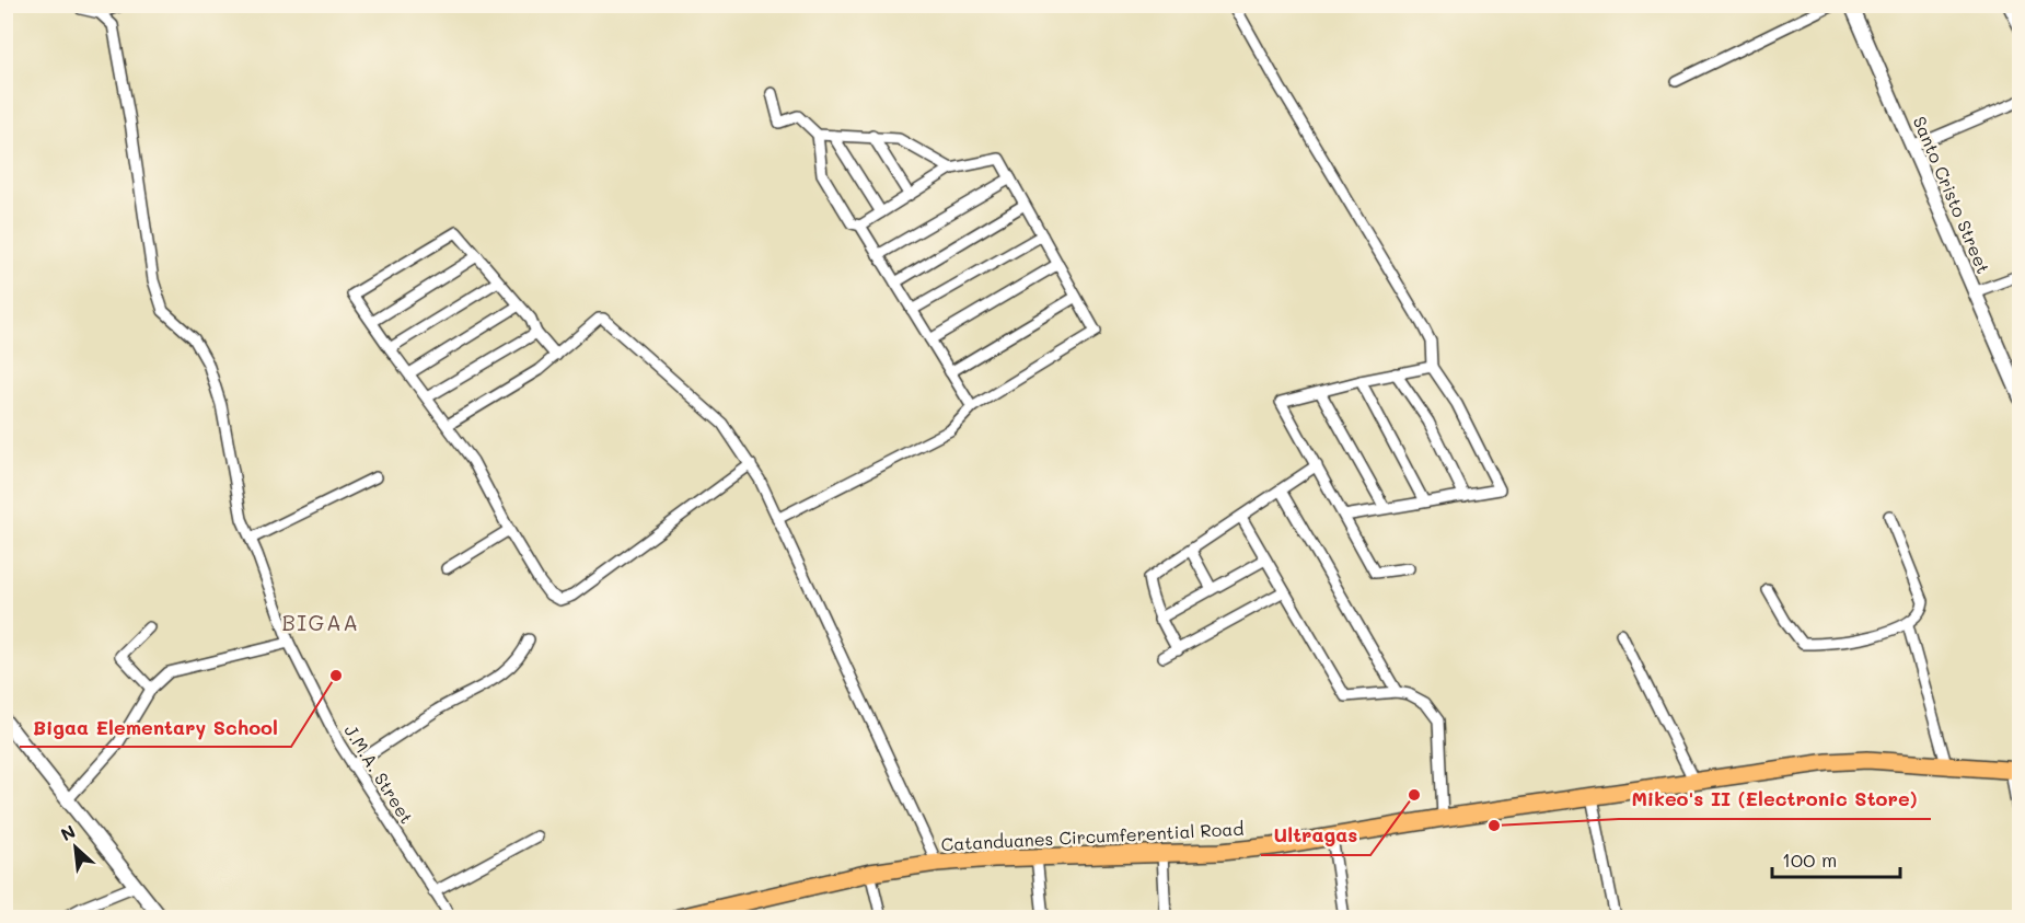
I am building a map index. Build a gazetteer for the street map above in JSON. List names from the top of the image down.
{
  "streets": {
    "main road": ["Catanduanes Circumferential Road"],
    "street": ["Santo Cristo Street", "J.M.A. Street"]
  },
  "districts": ["BIGAA"],
  "places": ["Bigaa Elementary School", "Ultragas", "Mikeo's II (Electronic Store)"],
  "scale_bar": "100 m",
  "north": "top left"
}
